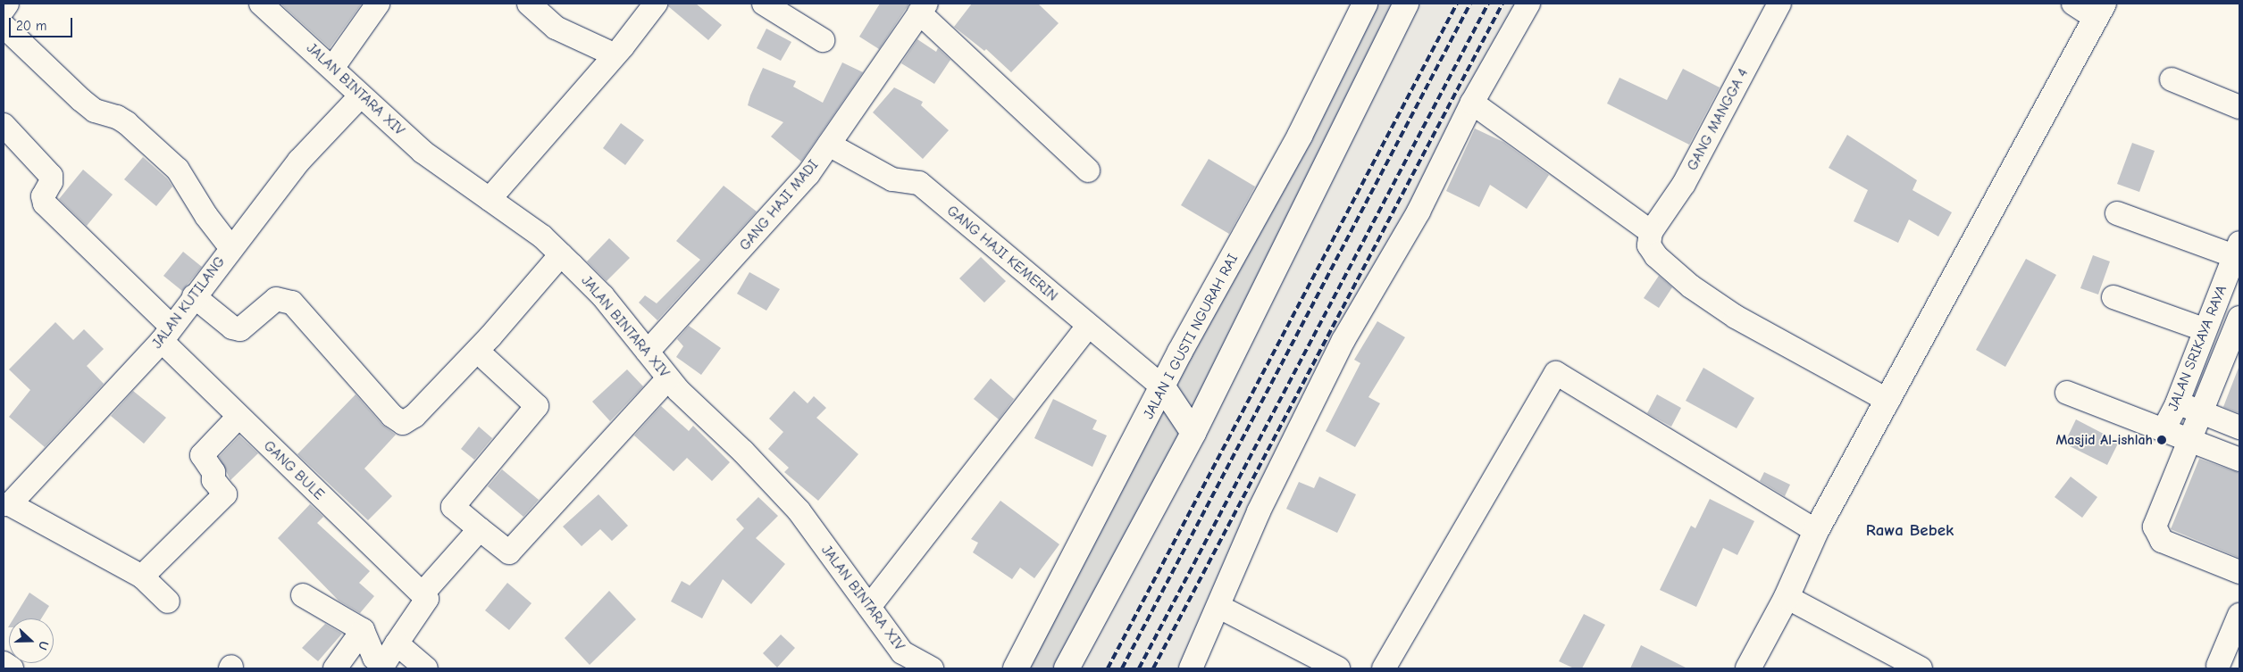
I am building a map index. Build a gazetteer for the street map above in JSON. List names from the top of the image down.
{
  "streets": {
    "main road": ["JALAN I GUSTI NGURAH RAI"],
    "street": [
      "JALAN BINTARA XIV",
      "GANG MANGGA 4",
      "GANG HAJI MADI",
      "GANG HAJI KEMERIN",
      "JALAN KUTILANG",
      "JALAN SRIKAYA RAYA",
      "GANG BULE"
    ]
  },
  "crossings": [
    ["JALAN BINTARA XIV", "GANG HAJI MADI"],
    ["JALAN BINTARA XIV", "JALAN KUTILANG"],
    ["GANG HAJI MADI", "GANG HAJI KEMERIN"],
    ["GANG HAJI KEMERIN", "JALAN I GUSTI NGURAH RAI"],
    ["JALAN KUTILANG", "GANG BULE"]
  ],
  "districts": ["Rawa Bebek"],
  "places": ["Masjid Al-ishlah"],
  "scale_bar": "20 m",
  "north": "right"
}
